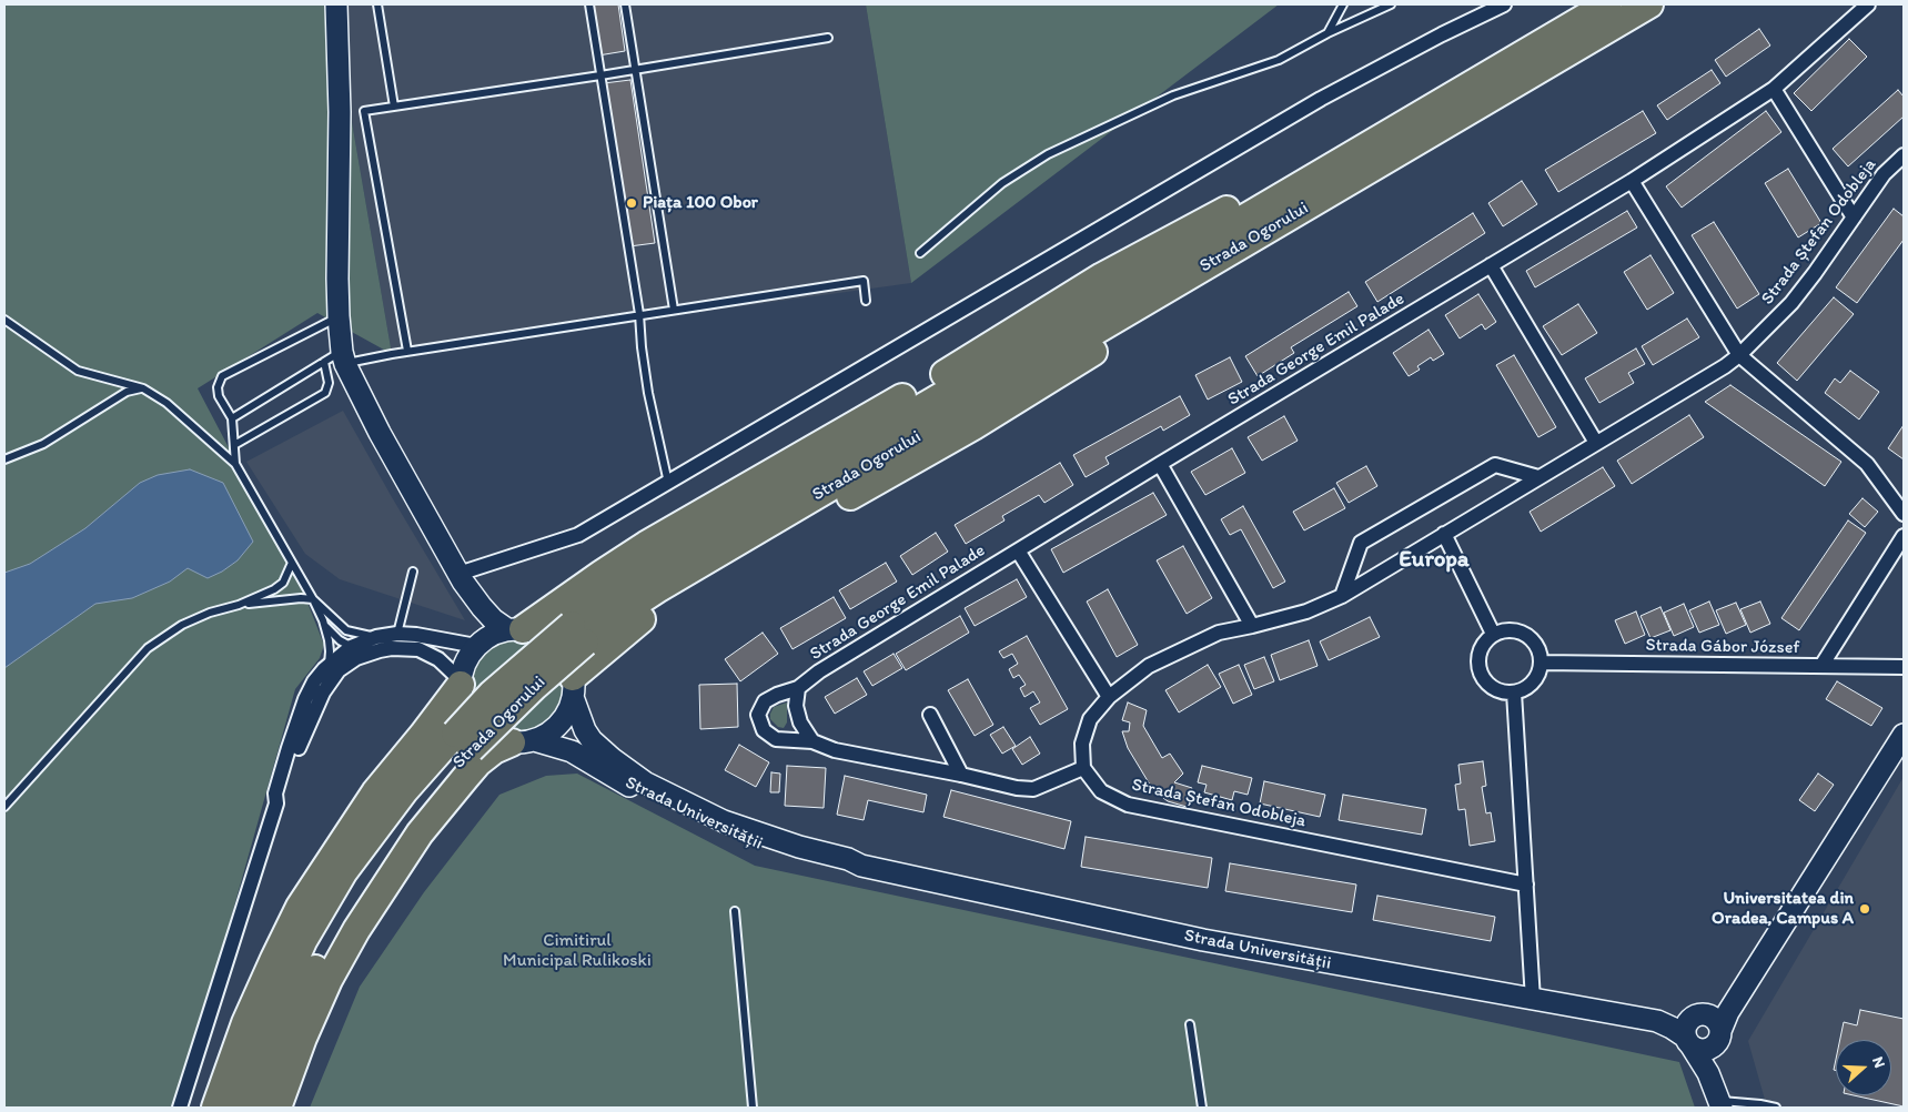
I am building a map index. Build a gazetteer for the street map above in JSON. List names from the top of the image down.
{
  "streets": {
    "highway": ["Strada Ogorului"],
    "main road": ["Strada Universității"],
    "street": ["Strada Ștefan Odobleja", "Strada George Emil Palade", "Strada Gábor József"]
  },
  "crossings": [
    ["Strada Ștefan Odobleja", "Strada George Emil Palade"]
  ],
  "districts": ["Europa"],
  "parks": ["Cimitirul Municipal Rulikoski"],
  "places": ["Piața 100 Obor", "Universitatea din Oradea, Campus A"],
  "north": "right"
}
